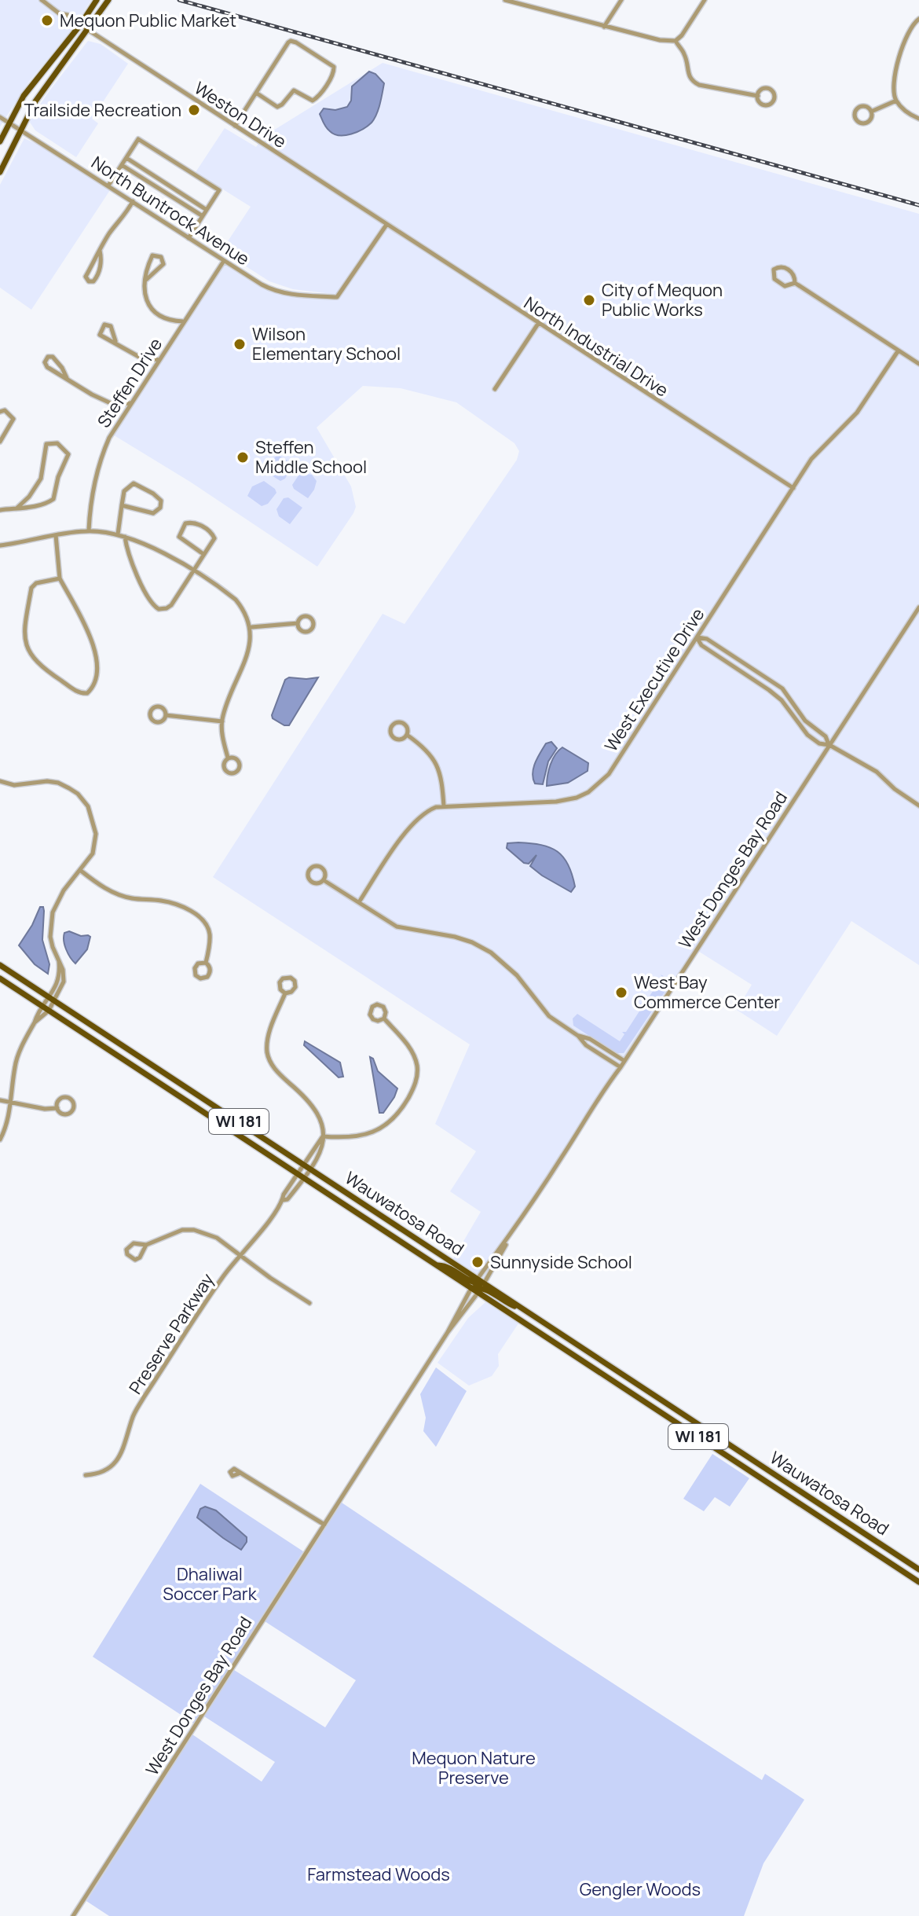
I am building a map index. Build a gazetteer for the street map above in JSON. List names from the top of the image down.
{
  "streets": {
    "main road": ["WI 181", "Wauwatosa Road"],
    "street": [
      "Weston Drive",
      "North Buntrock Avenue",
      "North Industrial Drive",
      "Steffen Drive",
      "West Executive Drive",
      "West Donges Bay Road",
      "Preserve Parkway"
    ]
  },
  "crossings": [
    ["Weston Drive", "North Buntrock Avenue"],
    ["Weston Drive", "North Industrial Drive"],
    ["North Buntrock Avenue", "North Industrial Drive"],
    ["North Buntrock Avenue", "Steffen Drive"],
    ["North Industrial Drive", "West Executive Drive"],
    ["West Donges Bay Road", "Wauwatosa Road"],
    ["Wauwatosa Road", "Preserve Parkway"]
  ],
  "parks": [
    "Dhaliwal Soccer Park",
    "Mequon Nature Preserve",
    "Farmstead Woods",
    "Gengler Woods"
  ],
  "places": [
    "Mequon Public Market",
    "Trailside Recreation",
    "City of Mequon Public Works",
    "Wilson Elementary School",
    "Steffen Middle School",
    "West Bay Commerce Center",
    "Sunnyside School"
  ]
}
